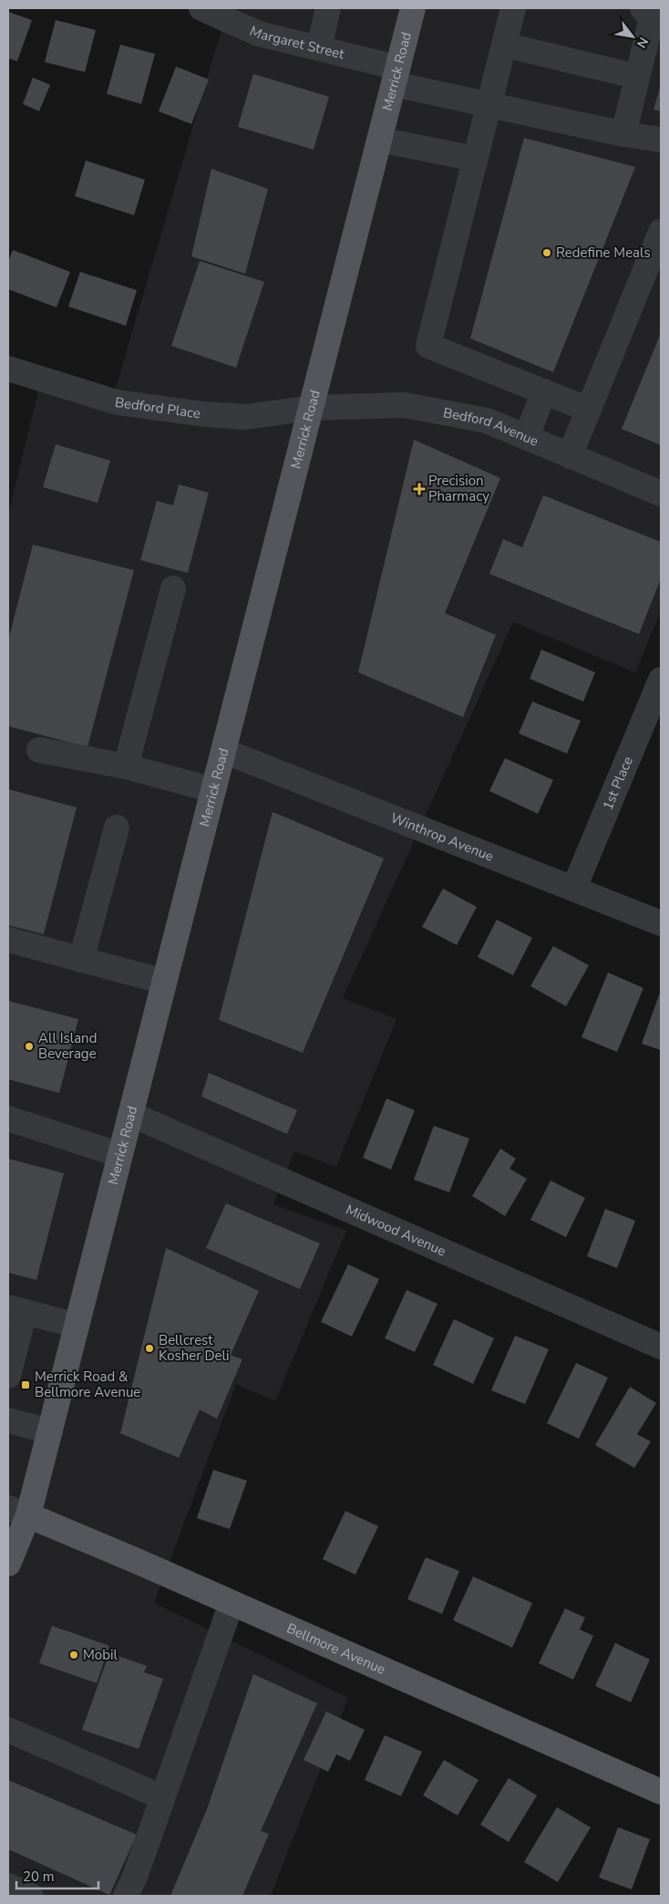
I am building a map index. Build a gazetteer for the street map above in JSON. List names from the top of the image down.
{
  "streets": {
    "main road": ["Merrick Road", "Bellmore Avenue"],
    "street": [
      "Margaret Street",
      "Bedford Place",
      "Bedford Avenue",
      "1st Place",
      "Winthrop Avenue",
      "Midwood Avenue"
    ]
  },
  "crossings": [
    ["Margaret Street", "Merrick Road"],
    ["Merrick Road", "Bedford Place"],
    ["Merrick Road", "Bedford Avenue"],
    ["Merrick Road", "Winthrop Avenue"],
    ["Merrick Road", "Midwood Avenue"],
    ["Merrick Road", "Bellmore Avenue"],
    ["Bedford Place", "Bedford Avenue"],
    ["1st Place", "Winthrop Avenue"]
  ],
  "places": {
    "other": [
      "Redefine Meals",
      "All Island Beverage",
      "Bellcrest Kosher Deli",
      "Mobil"
    ],
    "health": ["Precision Pharmacy"],
    "transit": ["Merrick Road & Bellmore Avenue"]
  },
  "scale_bar": "20 m",
  "north": "bottom right"
}
